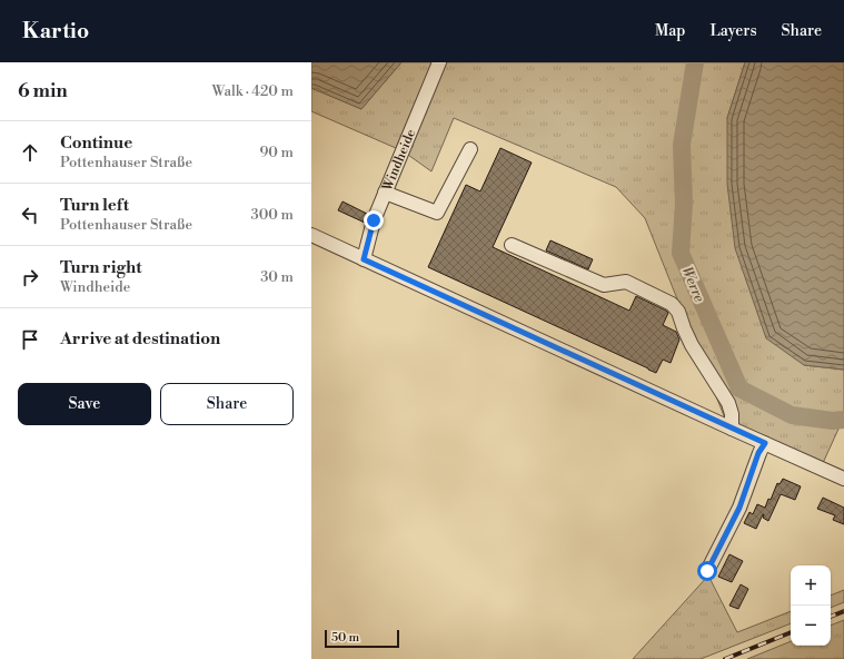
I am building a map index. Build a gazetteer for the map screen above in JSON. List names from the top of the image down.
{
  "streets": {
    "street": ["Windheide"]
  },
  "water": ["Werre"],
  "scale_bar": "50 m",
  "page": {
    "header": "Kartio",
    "nav": ["Map", "Layers", "Share"],
    "heading": ["6 min", "Walk · 420 m"],
    "list": [
      ["Continue", "Pottenhauser Straße", "90 m"],
      ["Turn left", "Pottenhauser Straße", "300 m"],
      ["Turn right", "Windheide", "30 m"],
      "Arrive at destination"
    ],
    "buttons": ["Save", "Share"],
    "map_buttons": ["+", "−"],
    "scale": "50 m"
  }
}
